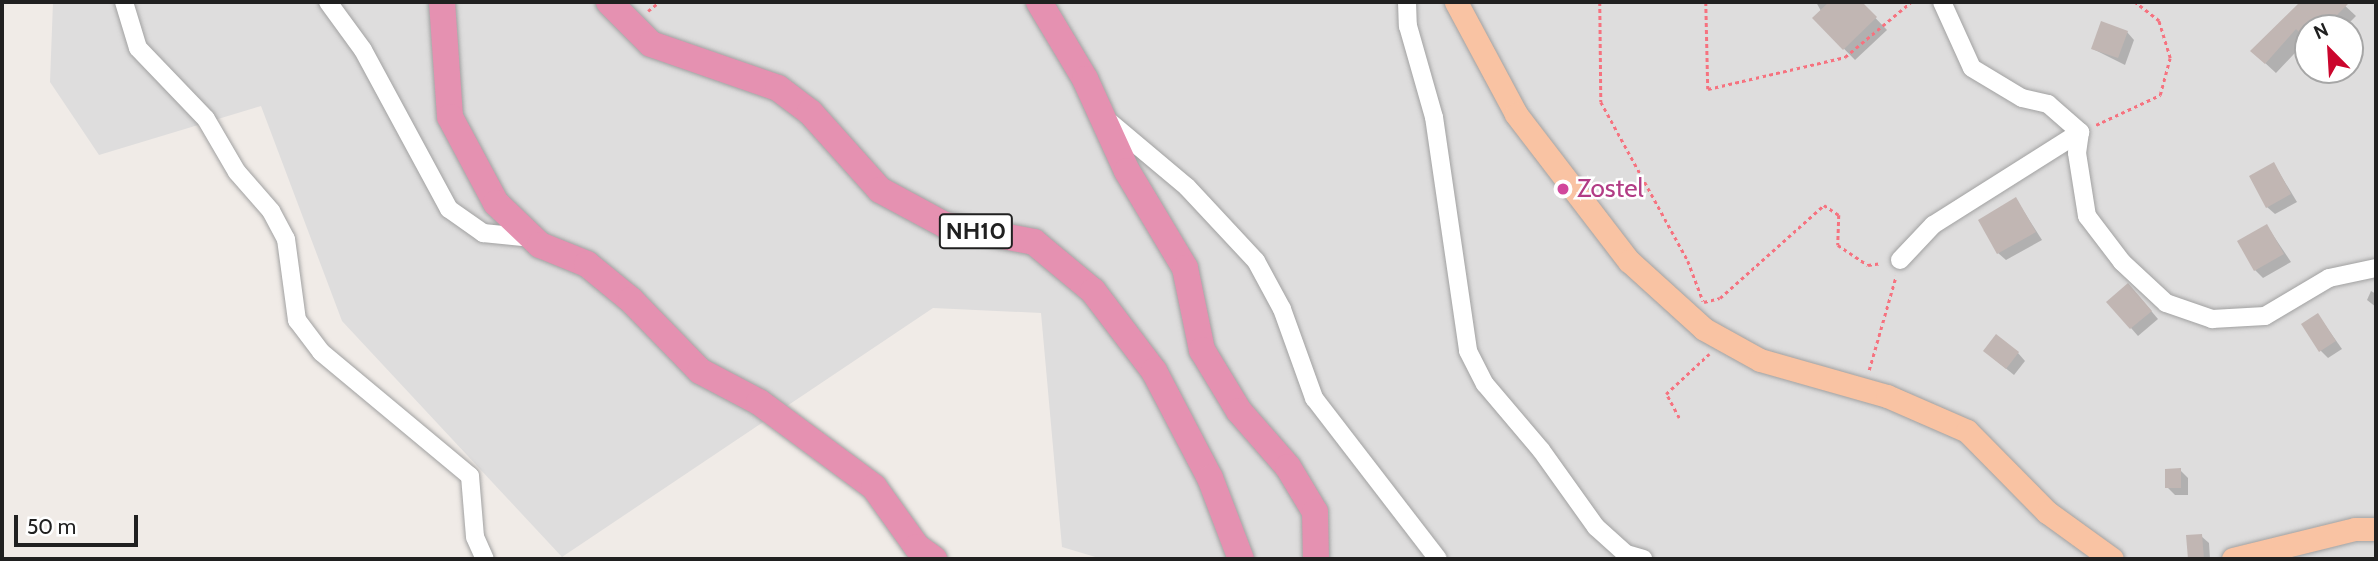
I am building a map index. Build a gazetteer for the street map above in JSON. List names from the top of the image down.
{
  "streets": {
    "highway": ["NH10"]
  },
  "places": ["Zostel"],
  "scale_bar": "50 m",
  "north": "top left"
}
